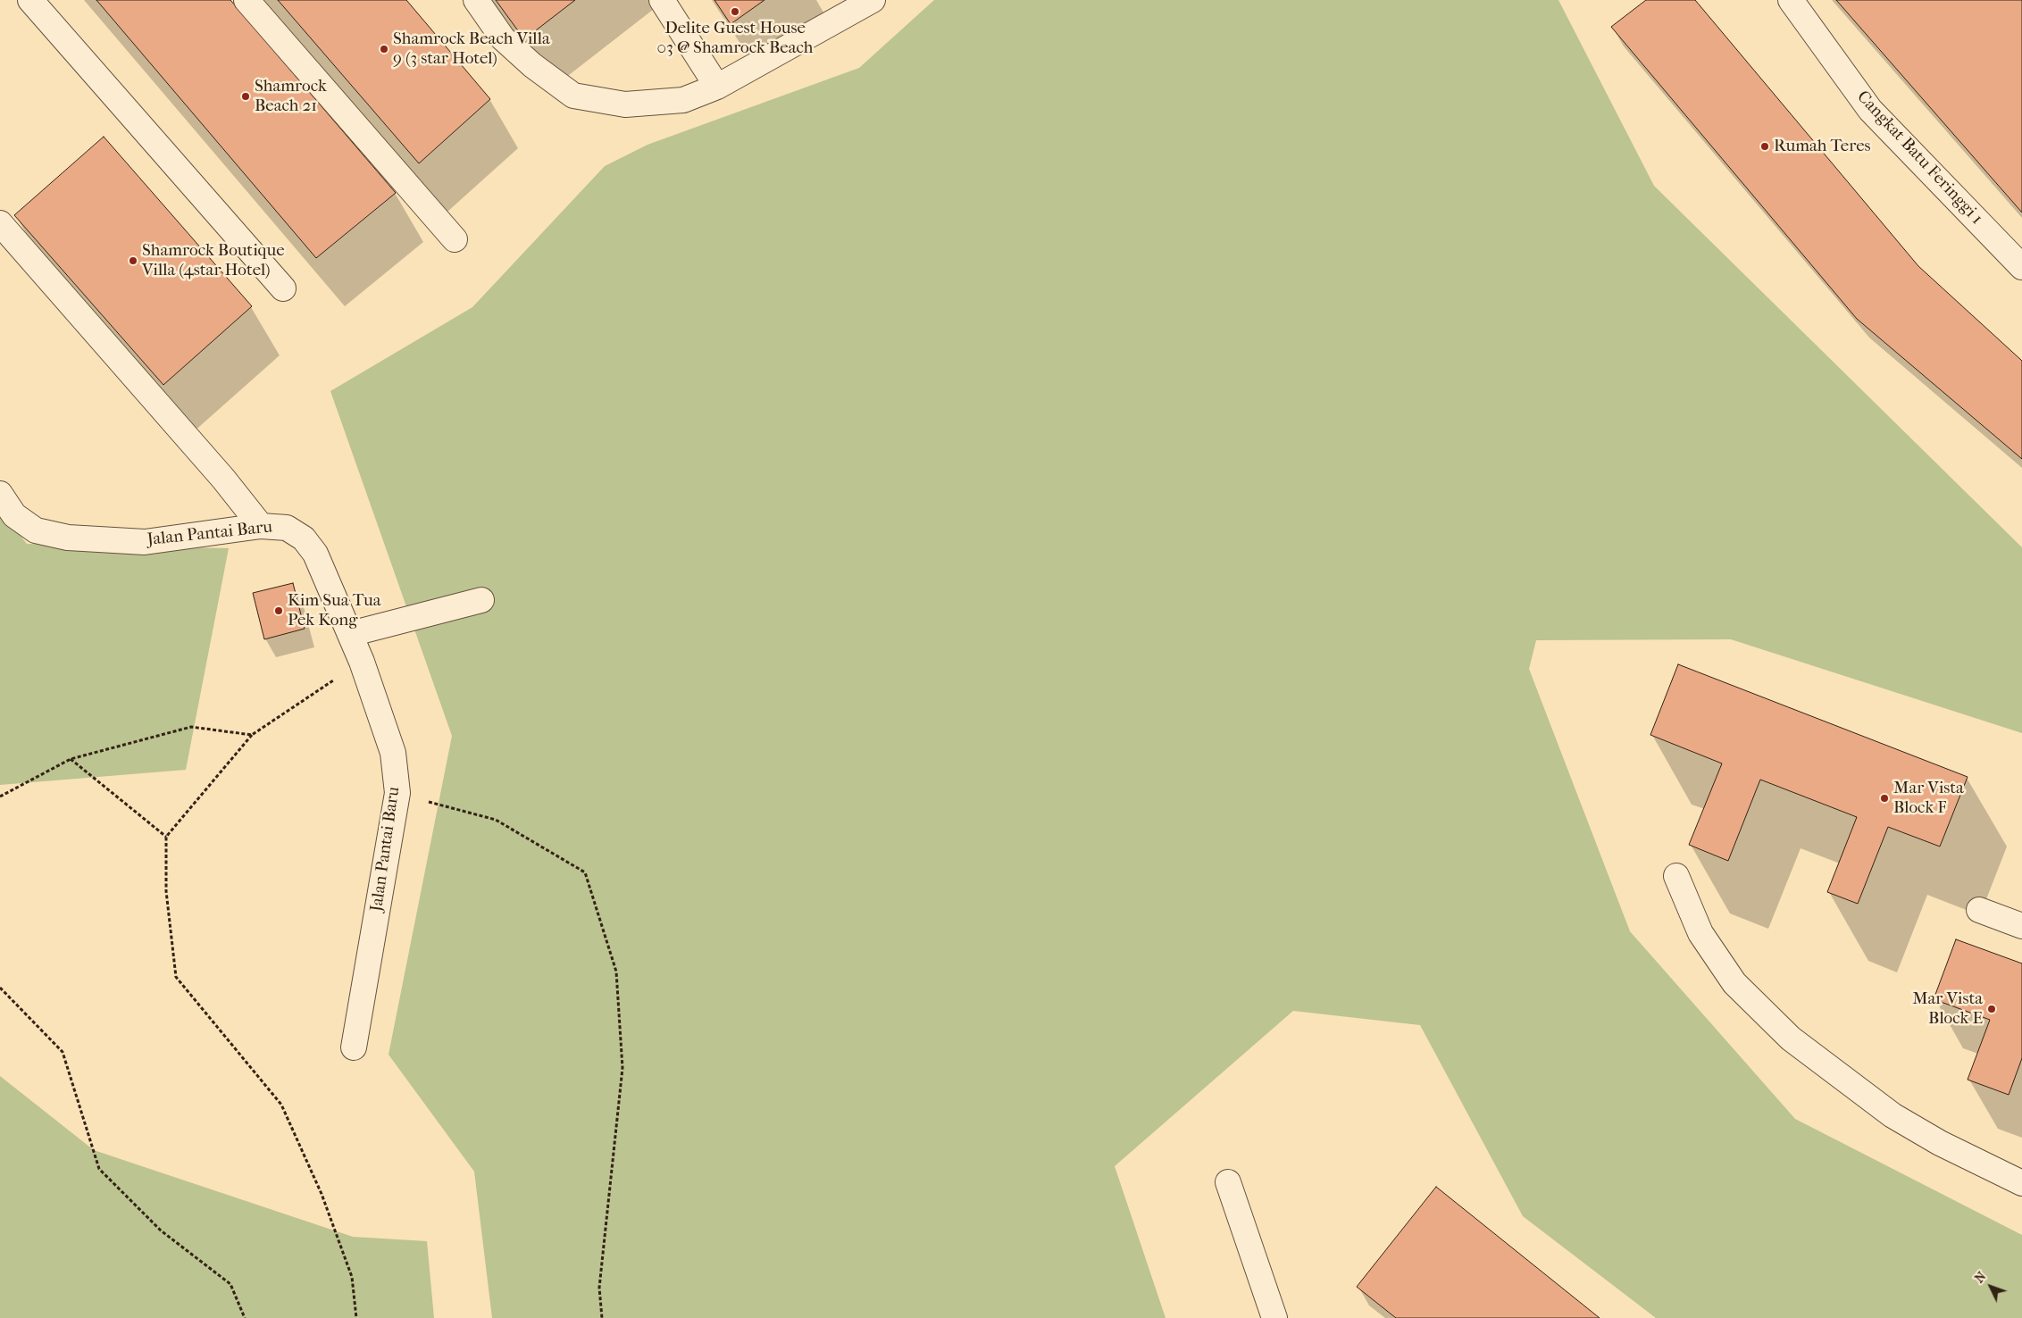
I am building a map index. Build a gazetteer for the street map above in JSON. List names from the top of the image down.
{
  "streets": {
    "street": ["Cangkat Batu Feringgi 1", "Jalan Pantai Baru"]
  },
  "places": [
    "Delite Guest House 03 @ Shamrock Beach",
    "Shamrock Beach Villa 9 (3 star Hotel)",
    "Shamrock Beach 21",
    "Rumah Teres",
    "Shamrock Boutique Villa (4star Hotel)",
    "Kim Sua Tua Pek Kong",
    "Mar Vista Block F",
    "Mar Vista Block E"
  ],
  "north": "top left"
}
